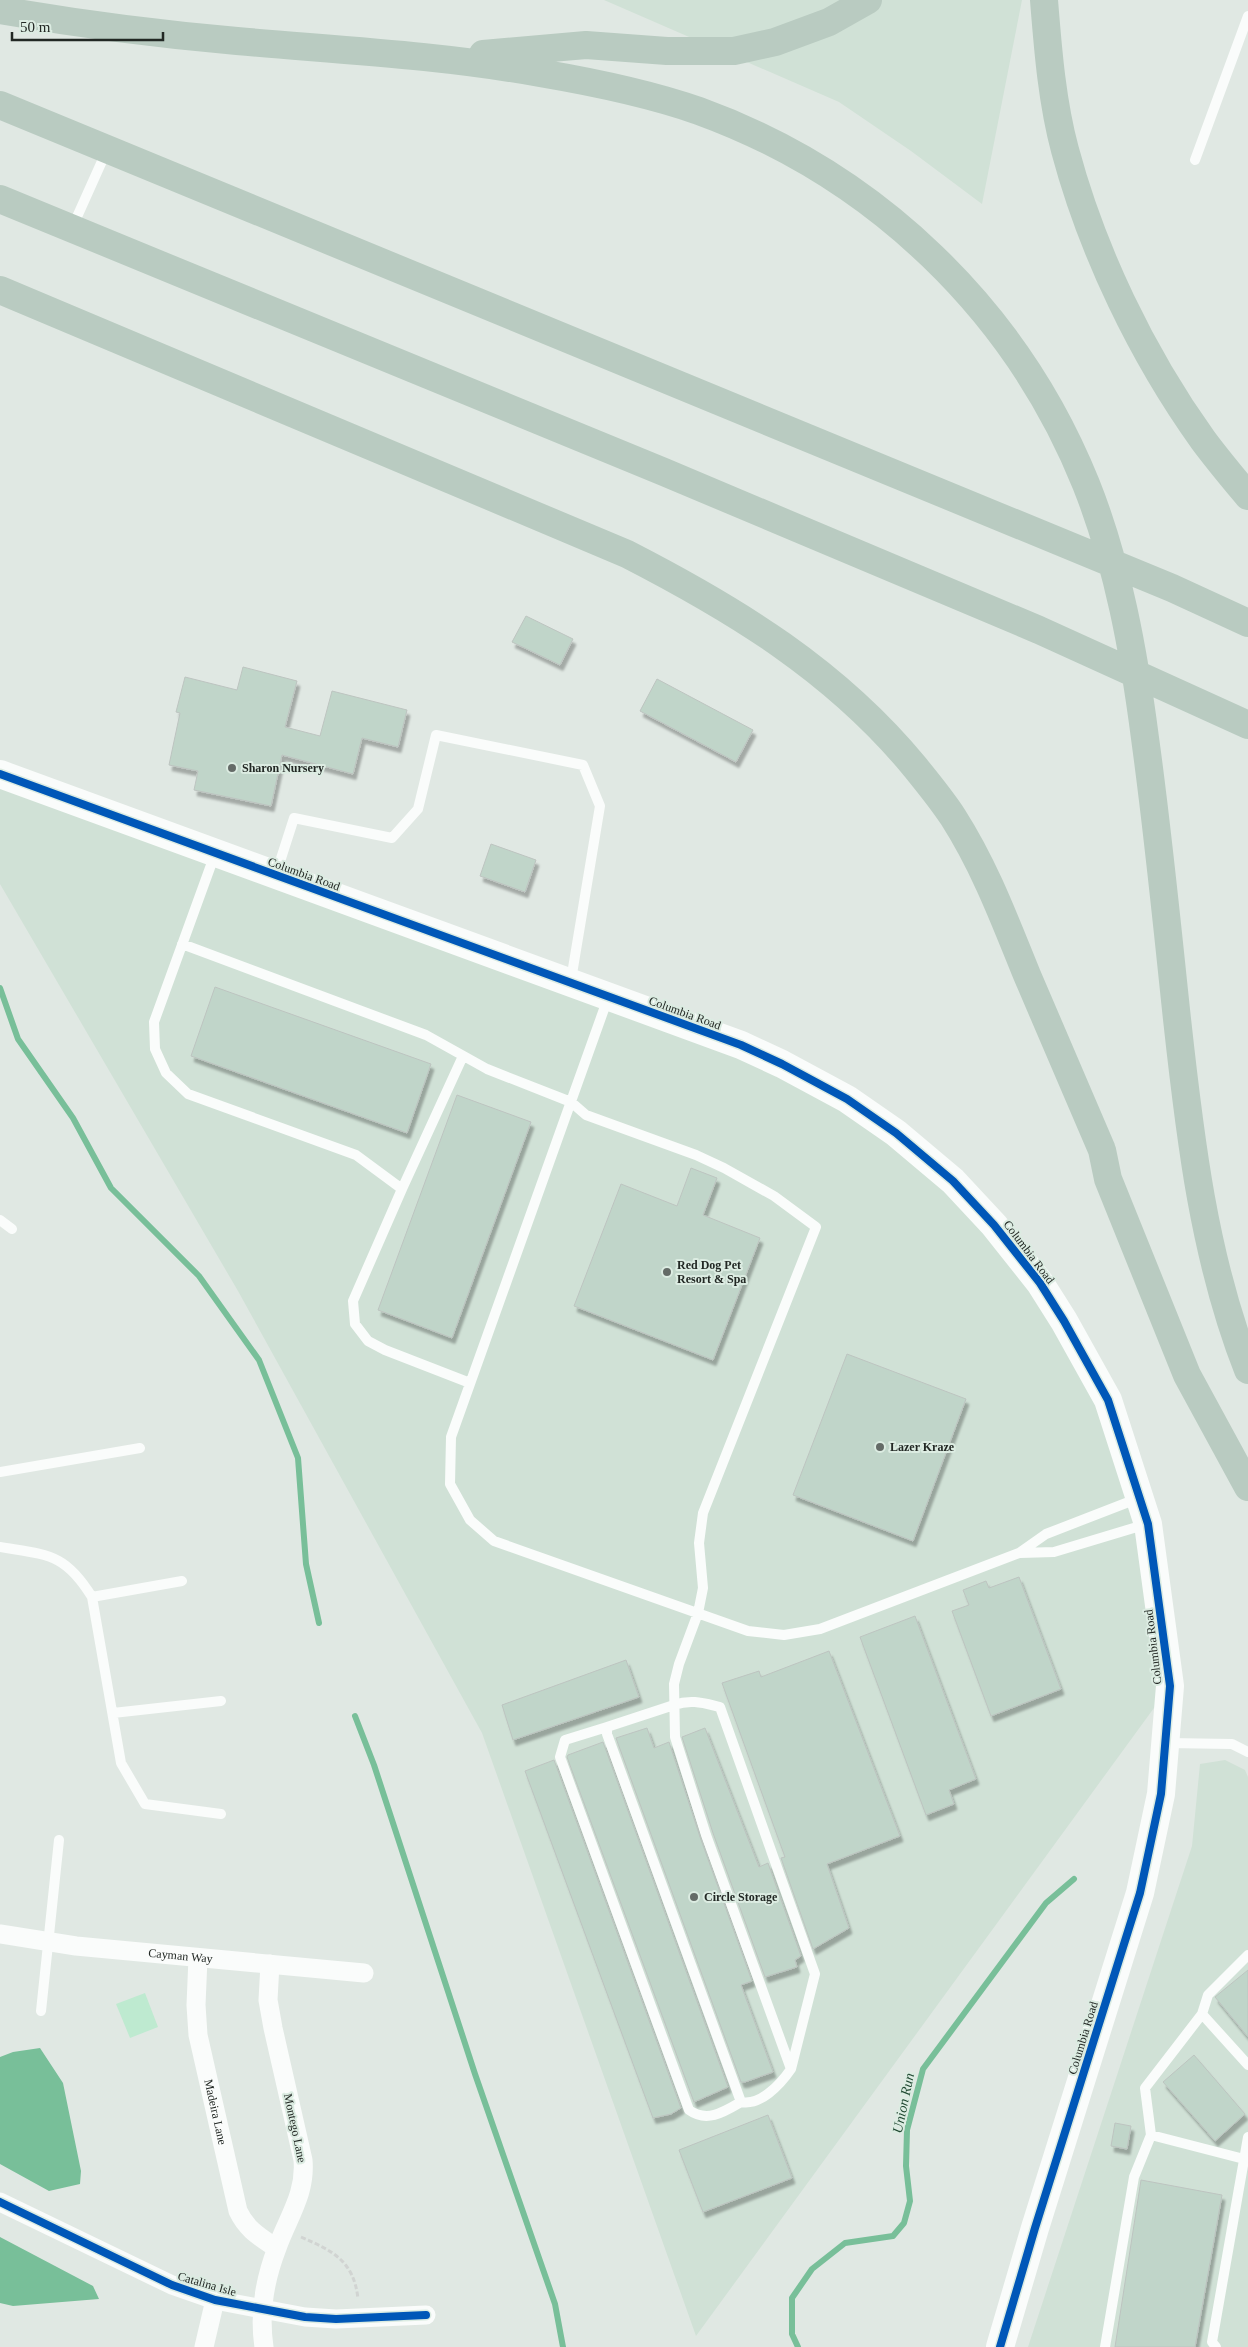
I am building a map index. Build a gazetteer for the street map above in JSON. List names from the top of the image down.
{
  "streets": {
    "street": [
      "Columbia Road",
      "Cayman Way",
      "Madeira Lane",
      "Montego Lane",
      "Catalina Isle"
    ]
  },
  "crossings": [
    ["Cayman Way", "Madeira Lane"],
    ["Cayman Way", "Montego Lane"],
    ["Madeira Lane", "Montego Lane"],
    ["Montego Lane", "Catalina Isle"]
  ],
  "water": ["Union Run"],
  "places": [
    "Sharon Nursery",
    "Red Dog Pet Resort & Spa",
    "Lazer Kraze",
    "Circle Storage"
  ],
  "scale_bar": "50 m"
}
